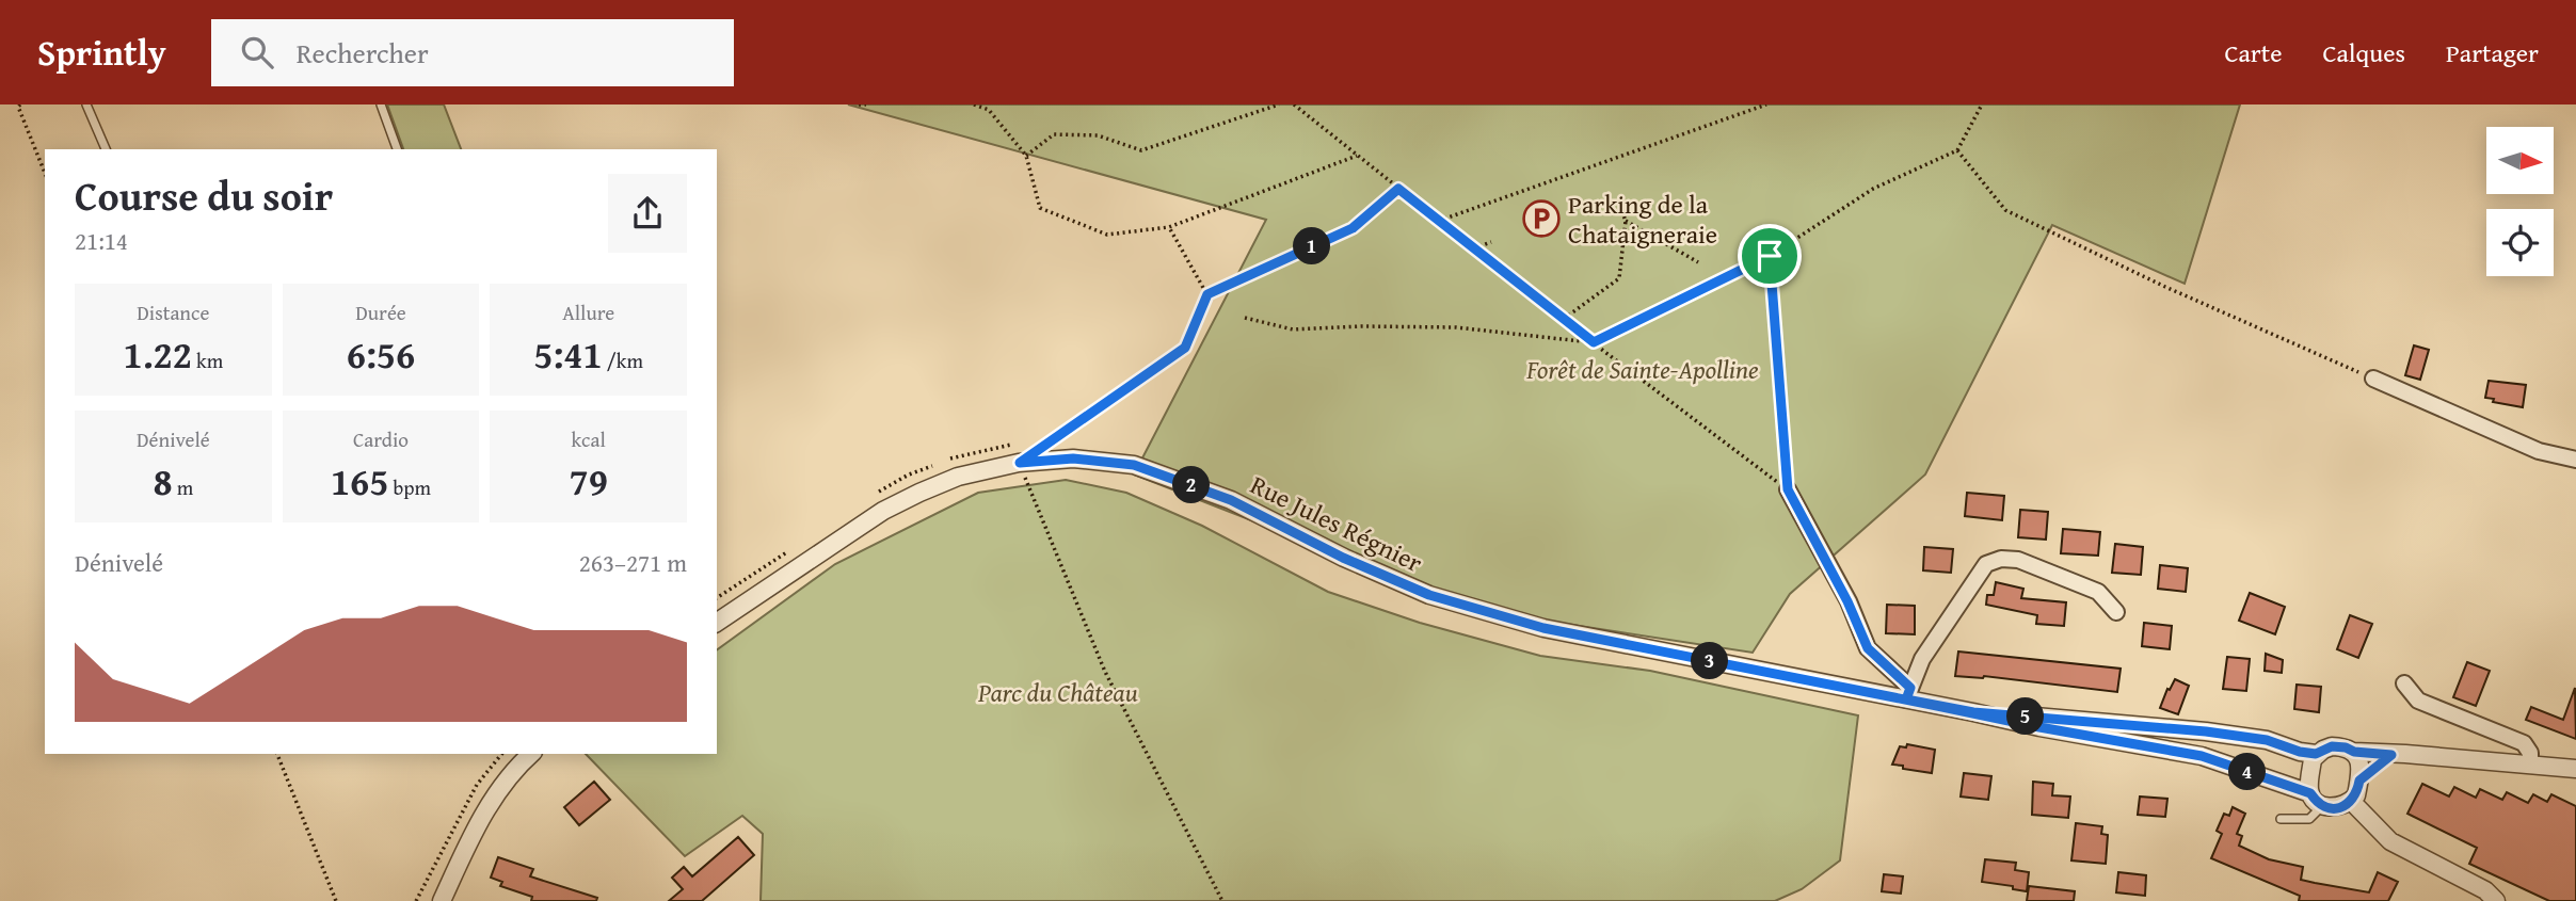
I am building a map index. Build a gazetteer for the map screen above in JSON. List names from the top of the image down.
{
  "streets": {
    "street": ["Rue Jules Régnier"]
  },
  "parks": ["Forêt de Sainte-Apolline", "Parc du Château"],
  "places": {
    "parking": ["Parking de la Chataigneraie"]
  },
  "north": "right",
  "page": {
    "header": "Sprintly",
    "search": "Rechercher",
    "nav": ["Carte", "Calques", "Partager"],
    "heading": ["Course du soir", "21:14"],
    "pins": [
      "1",
      "2",
      "3",
      "5",
      "4"
    ],
    "stats": [
      ["Distance", "1.22 km"],
      ["Durée", "6:56"],
      ["Allure", "5:41 /km"],
      ["Dénivelé", "8 m"],
      ["Cardio", "165 bpm"],
      ["kcal", "79"]
    ],
    "chart": ["Dénivelé", "263–271 m"]
  }
}
